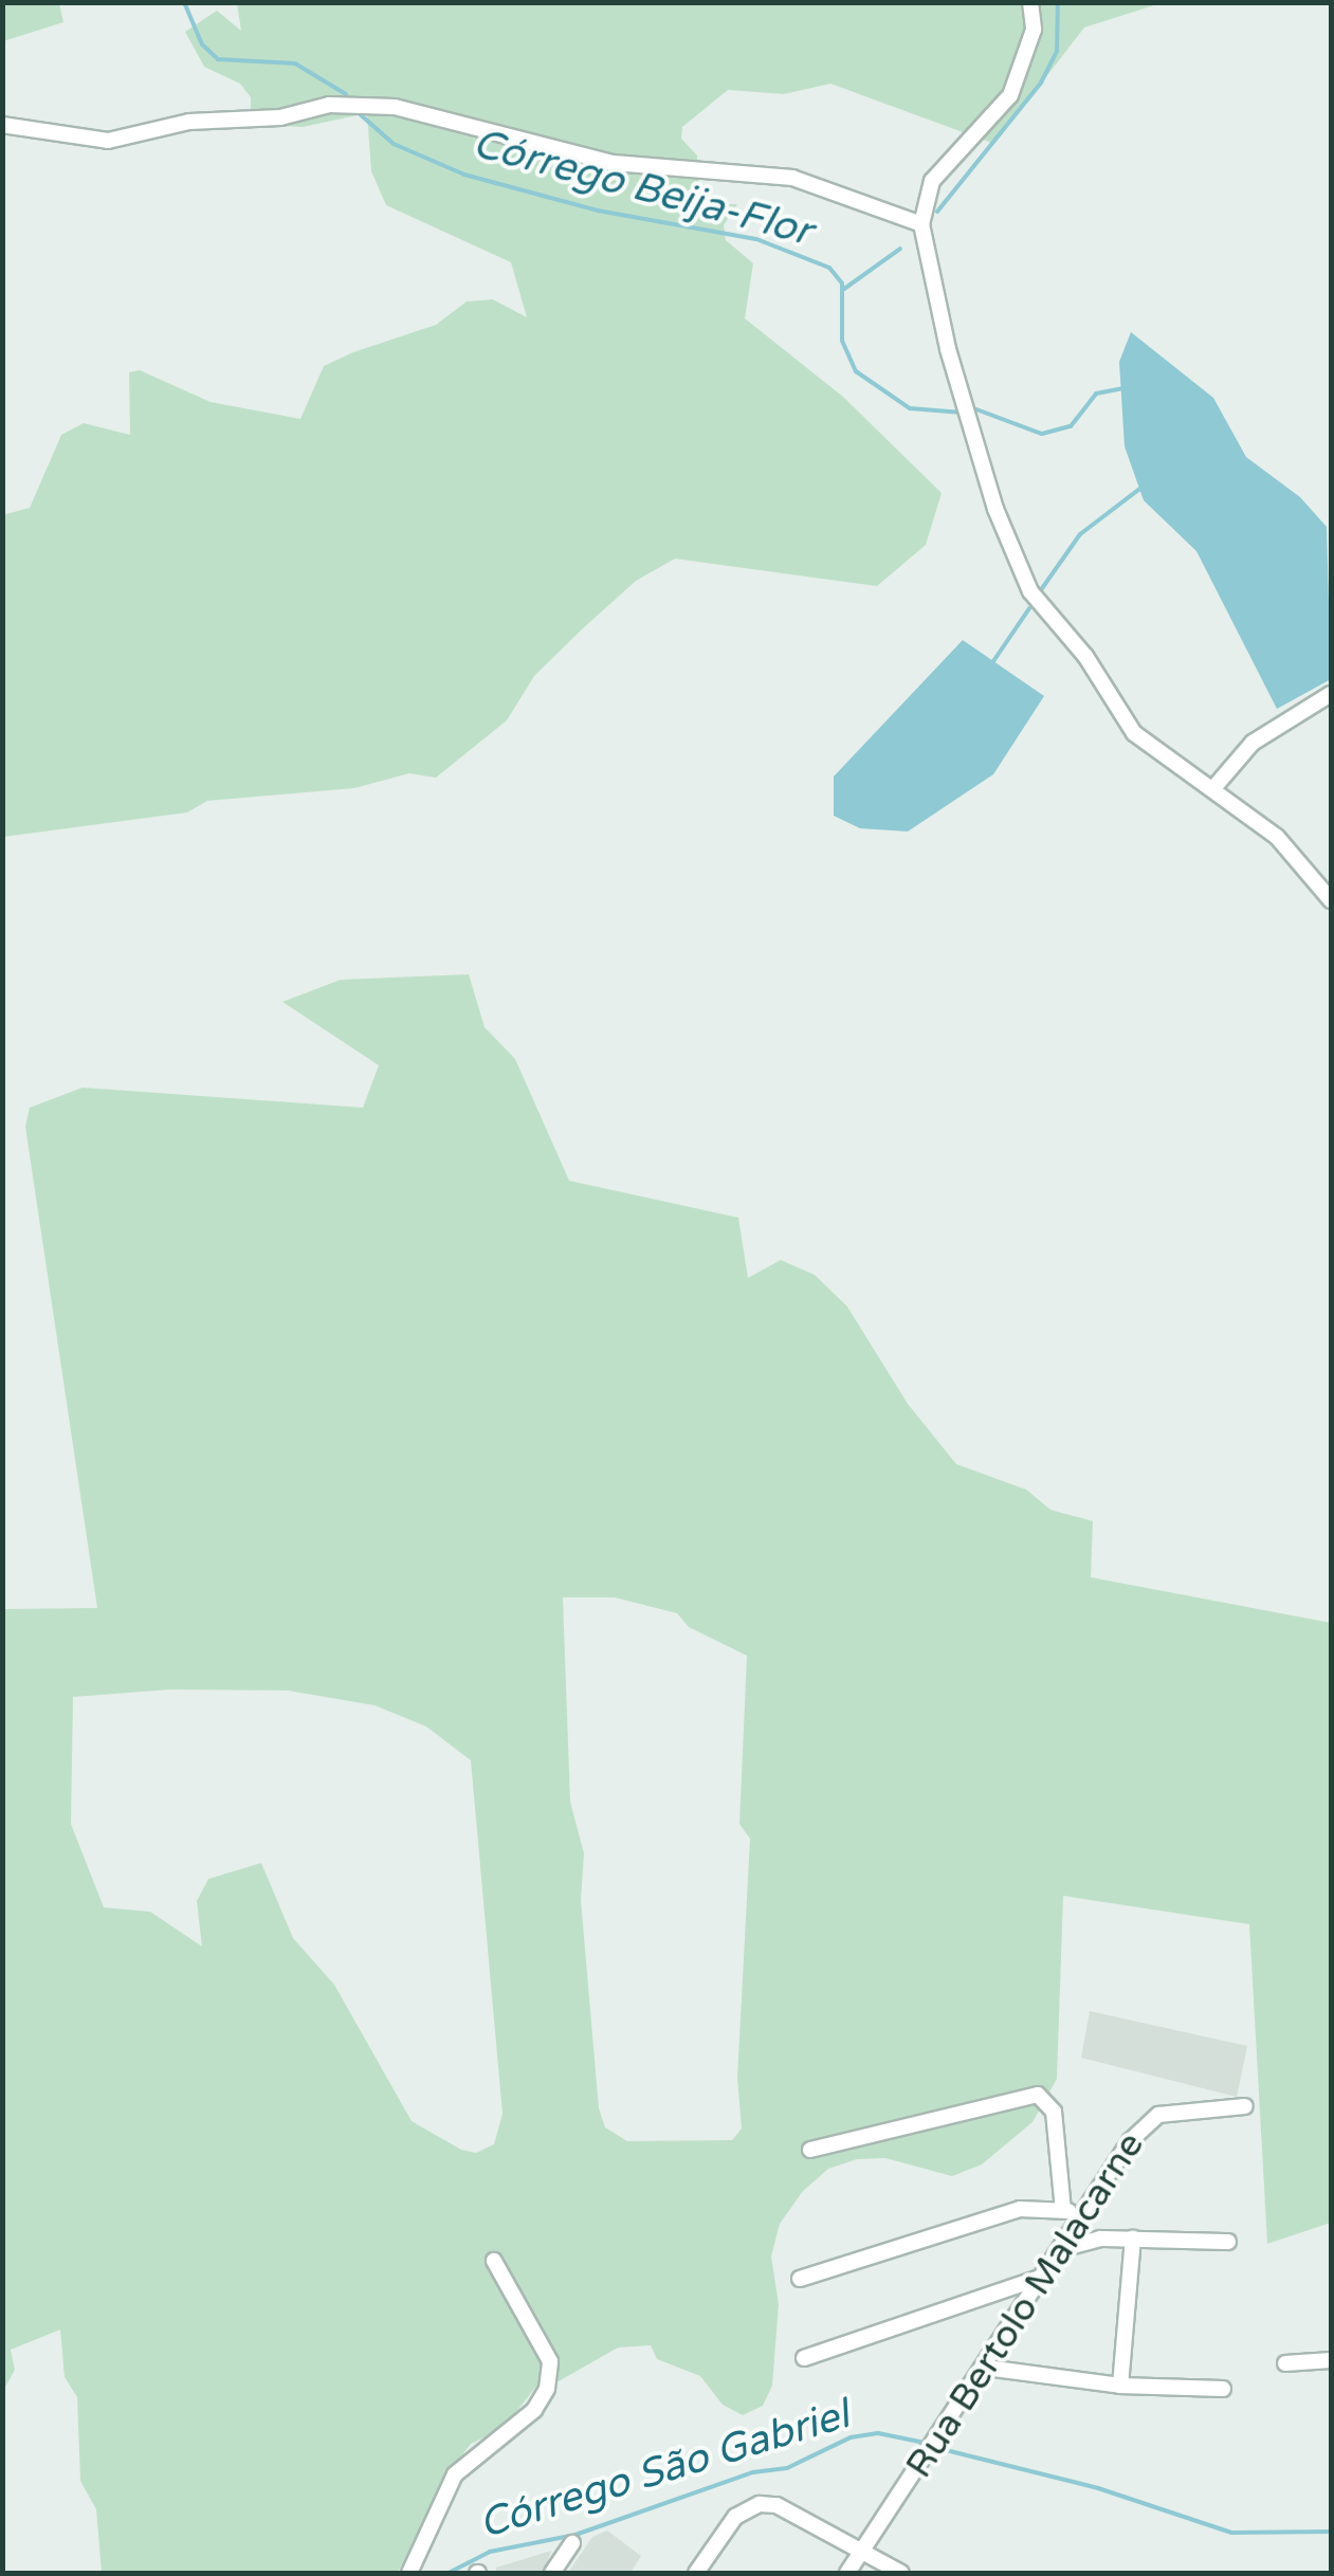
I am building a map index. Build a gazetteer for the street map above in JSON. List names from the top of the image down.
{
  "streets": {
    "street": ["Rua Bertolo Malacarne"]
  },
  "water": ["Córrego Beija-Flor", "Córrego São Gabriel"]
}
